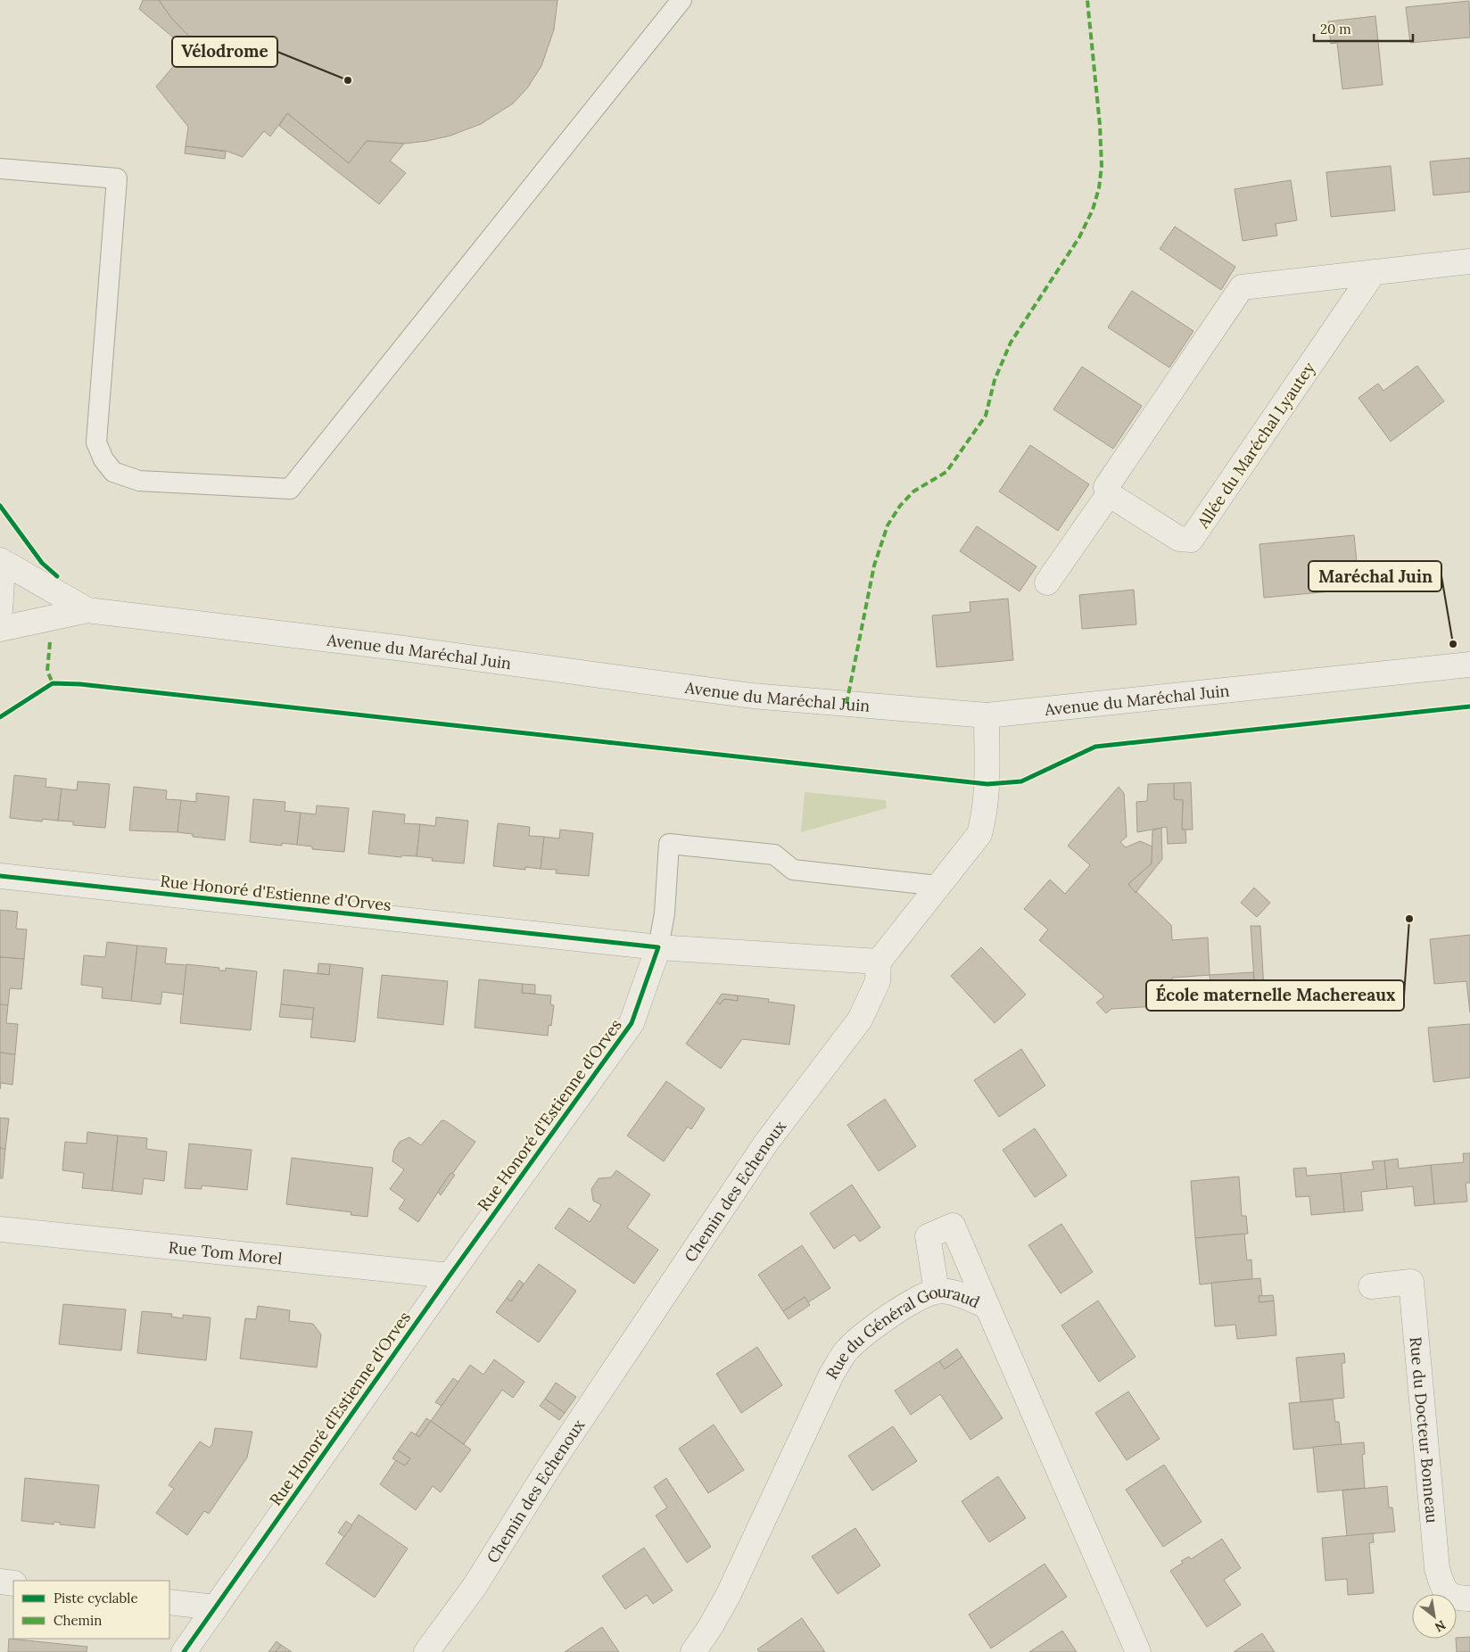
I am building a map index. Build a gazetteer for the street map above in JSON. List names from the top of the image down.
{
  "streets": {
    "street": [
      "Allée du Maréchal Lyautey",
      "Avenue du Maréchal Juin",
      "Rue Honoré d'Estienne d'Orves",
      "Chemin des Echenoux",
      "Rue Tom Morel",
      "Rue du Général Gouraud",
      "Rue du Docteur Bonneau"
    ]
  },
  "crossings": [
    ["Rue Honoré d'Estienne d'Orves", "Rue Tom Morel"]
  ],
  "places": ["Vélodrome", "Maréchal Juin", "École maternelle Machereaux"],
  "legend": ["Piste cyclable", "Chemin"],
  "scale_bar": "20 m",
  "north": "bottom right"
}
